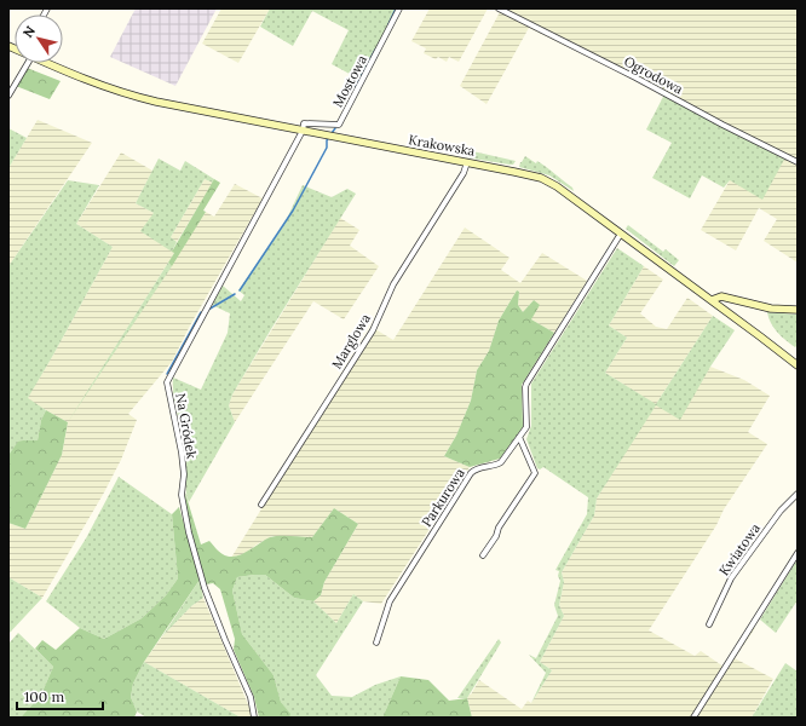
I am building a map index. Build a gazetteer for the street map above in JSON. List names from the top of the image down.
{
  "streets": {
    "main road": ["Krakowska"],
    "street": [
      "Ogrodowa",
      "Mostowa",
      "Marglowa",
      "Na Gródek",
      "Parkurowa",
      "Kwiatowa"
    ]
  },
  "crossings": [
    ["Mostowa", "Krakowska"],
    ["Mostowa", "Na Gródek"],
    ["Krakowska", "Marglowa"],
    ["Krakowska", "Na Gródek"],
    ["Krakowska", "Parkurowa"]
  ],
  "scale_bar": "100 m",
  "north": "top left"
}
